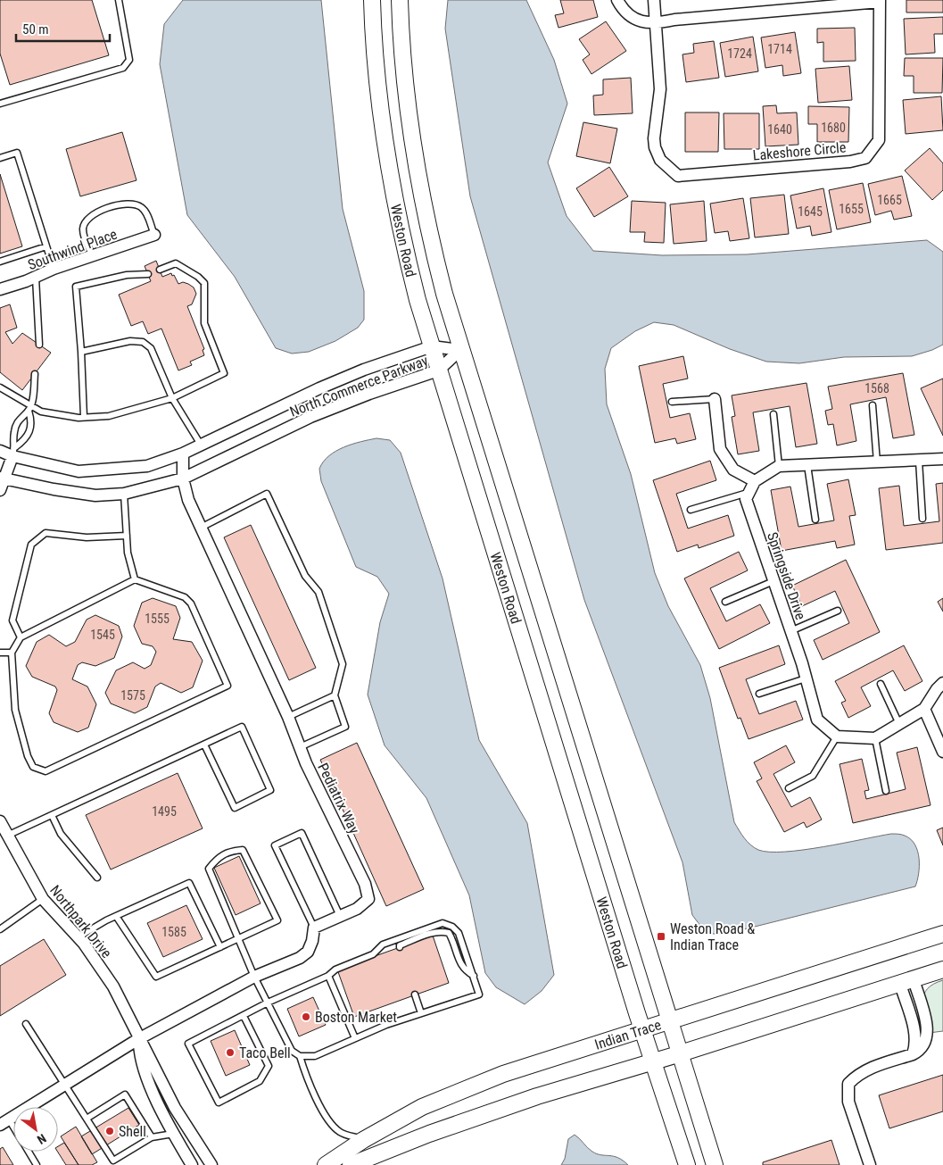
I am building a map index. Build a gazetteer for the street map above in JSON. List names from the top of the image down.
{
  "streets": {
    "main road": ["Weston Road", "Indian Trace"],
    "street": [
      "Lakeshore Circle",
      "Southwind Place",
      "North Commerce Parkway",
      "Springside Drive",
      "Pediatrix Way",
      "Northpark Drive"
    ]
  },
  "crossings": [
    ["Weston Road", "North Commerce Parkway"],
    ["Weston Road", "Indian Trace"],
    ["North Commerce Parkway", "Pediatrix Way"]
  ],
  "places": {
    "transit": ["Weston Road & Indian Trace"],
    "other": ["Boston Market", "Taco Bell", "Shell"]
  },
  "house_numbers": [
    "1714",
    "1724",
    "1680",
    "1640",
    "1665",
    "1655",
    "1645",
    "1568",
    "1555",
    "1545",
    "1575",
    "1495",
    "1585"
  ],
  "scale_bar": "50 m",
  "north": "bottom right"
}
